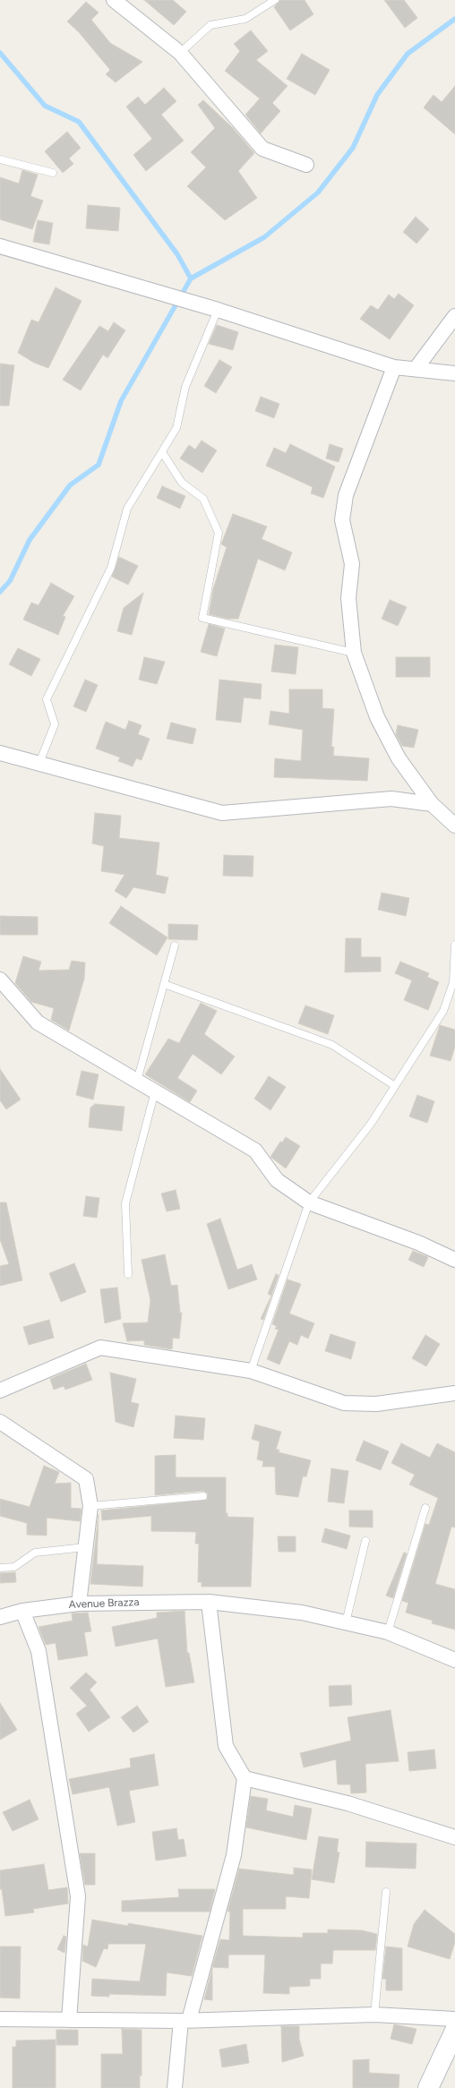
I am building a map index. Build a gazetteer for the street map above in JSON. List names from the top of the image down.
{
  "streets": {
    "street": ["Avenue Brazza"]
  }
}
